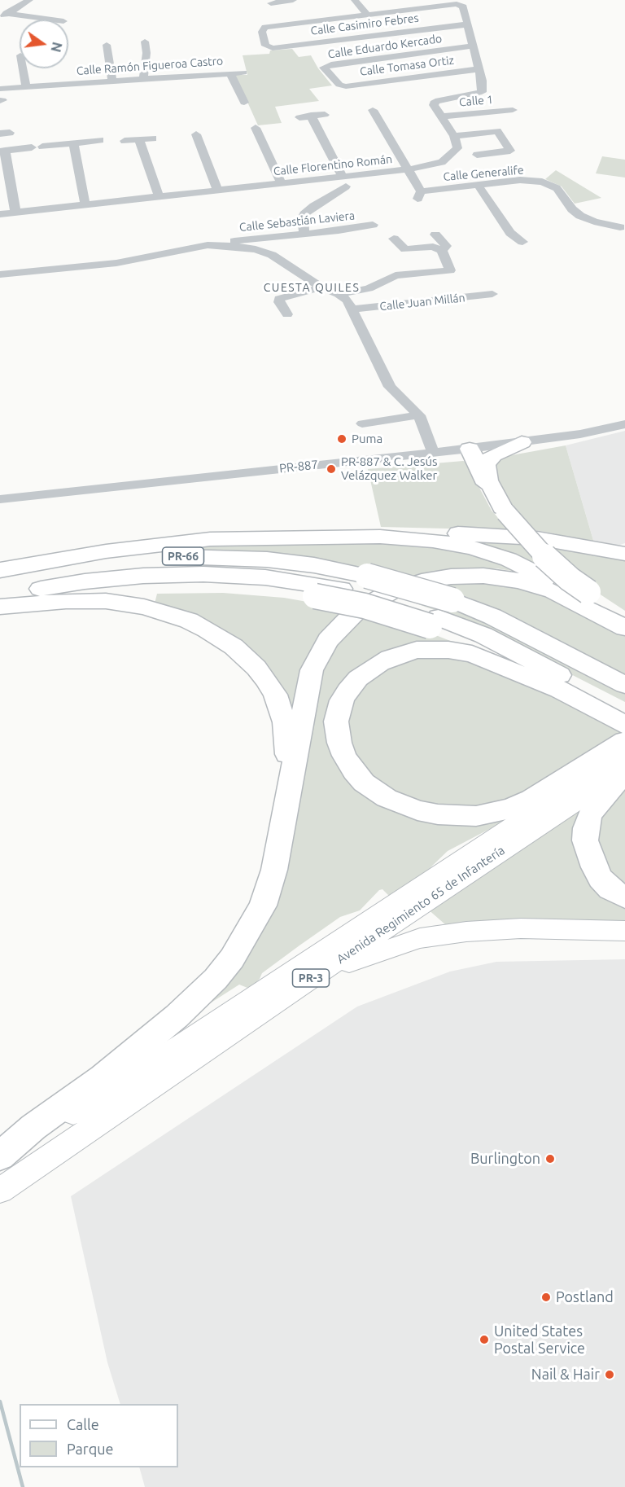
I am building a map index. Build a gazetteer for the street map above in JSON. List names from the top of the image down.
{
  "streets": {
    "highway": ["PR-66"],
    "main road": ["Avenida Regimiento 65 de Infantería", "PR-3"],
    "street": [
      "Calle Casimiro Febres",
      "Calle Eduardo Kercado",
      "Calle Ramón Figueroa Castro",
      "Calle Tomasa Ortiz",
      "Calle 1",
      "Calle Florentino Román",
      "Calle Generalife",
      "Calle Sebastián Laviera",
      "Calle Juan Millán",
      "PR-887"
    ]
  },
  "crossings": [
    ["Calle Eduardo Kercado", "Calle Tomasa Ortiz"],
    ["Calle Florentino Román", "Calle Generalife"]
  ],
  "districts": ["CUESTA QUILES"],
  "places": [
    "Puma",
    "PR-887 & C. Jesús Velázquez Walker",
    "Burlington",
    "Postland",
    "United States Postal Service",
    "Nail & Hair"
  ],
  "legend": ["Calle", "Parque"],
  "north": "right"
}
